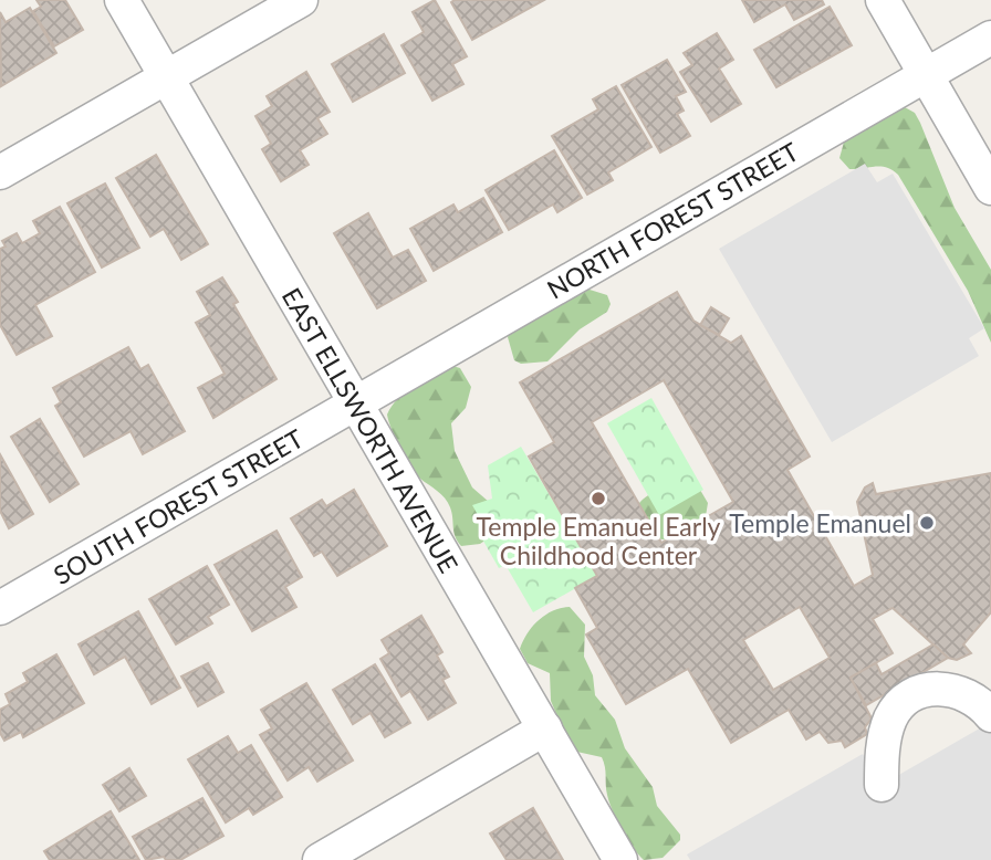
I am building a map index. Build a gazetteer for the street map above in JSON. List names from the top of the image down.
{
  "streets": {
    "street": ["NORTH FOREST STREET", "EAST ELLSWORTH AVENUE", "SOUTH FOREST STREET"]
  },
  "crossings": [
    ["NORTH FOREST STREET", "EAST ELLSWORTH AVENUE"],
    ["NORTH FOREST STREET", "SOUTH FOREST STREET"],
    ["EAST ELLSWORTH AVENUE", "SOUTH FOREST STREET"]
  ],
  "places": ["Temple Emanuel Early Childhood Center", "Temple Emanuel"]
}
